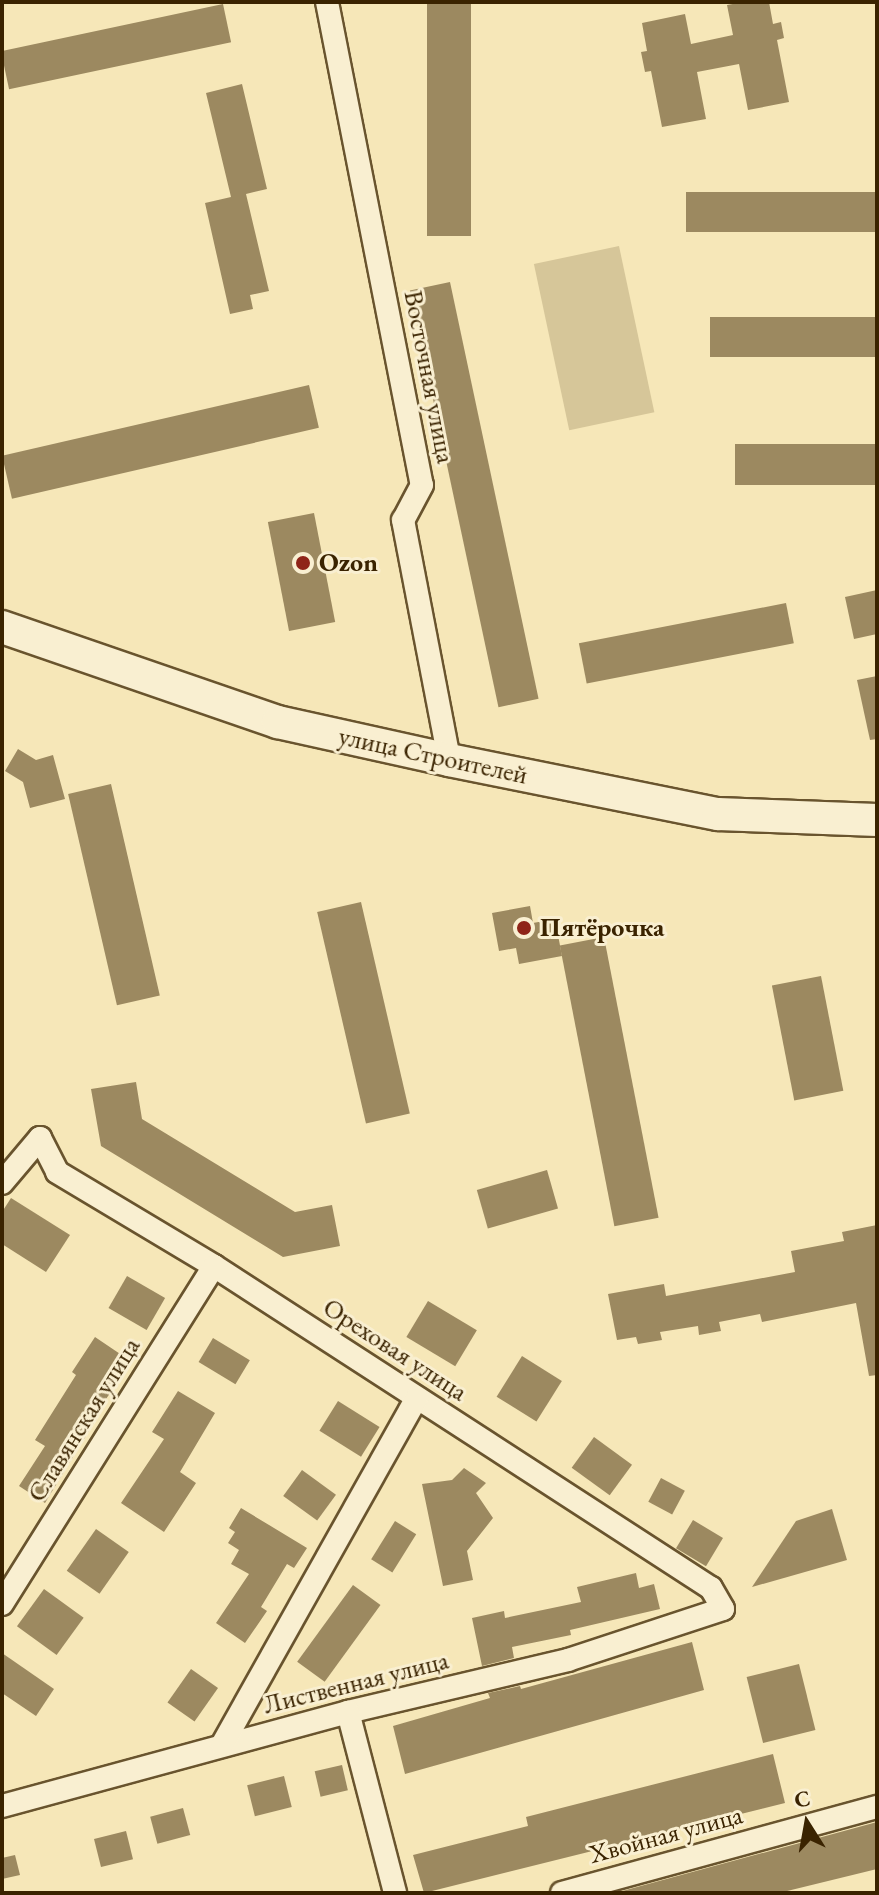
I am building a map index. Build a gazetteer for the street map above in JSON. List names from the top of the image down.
{
  "streets": {
    "main road": ["улица Строителей"],
    "street": [
      "Восточная улица",
      "Ореховая улица",
      "Славянская улица",
      "Лиственная улица",
      "Хвойная улица"
    ]
  },
  "crossings": [
    ["Восточная улица", "улица Строителей"],
    ["Ореховая улица", "Славянская улица"],
    ["Ореховая улица", "Лиственная улица"]
  ],
  "places": ["Ozon", "Пятёрочка"],
  "north": "top"
}
